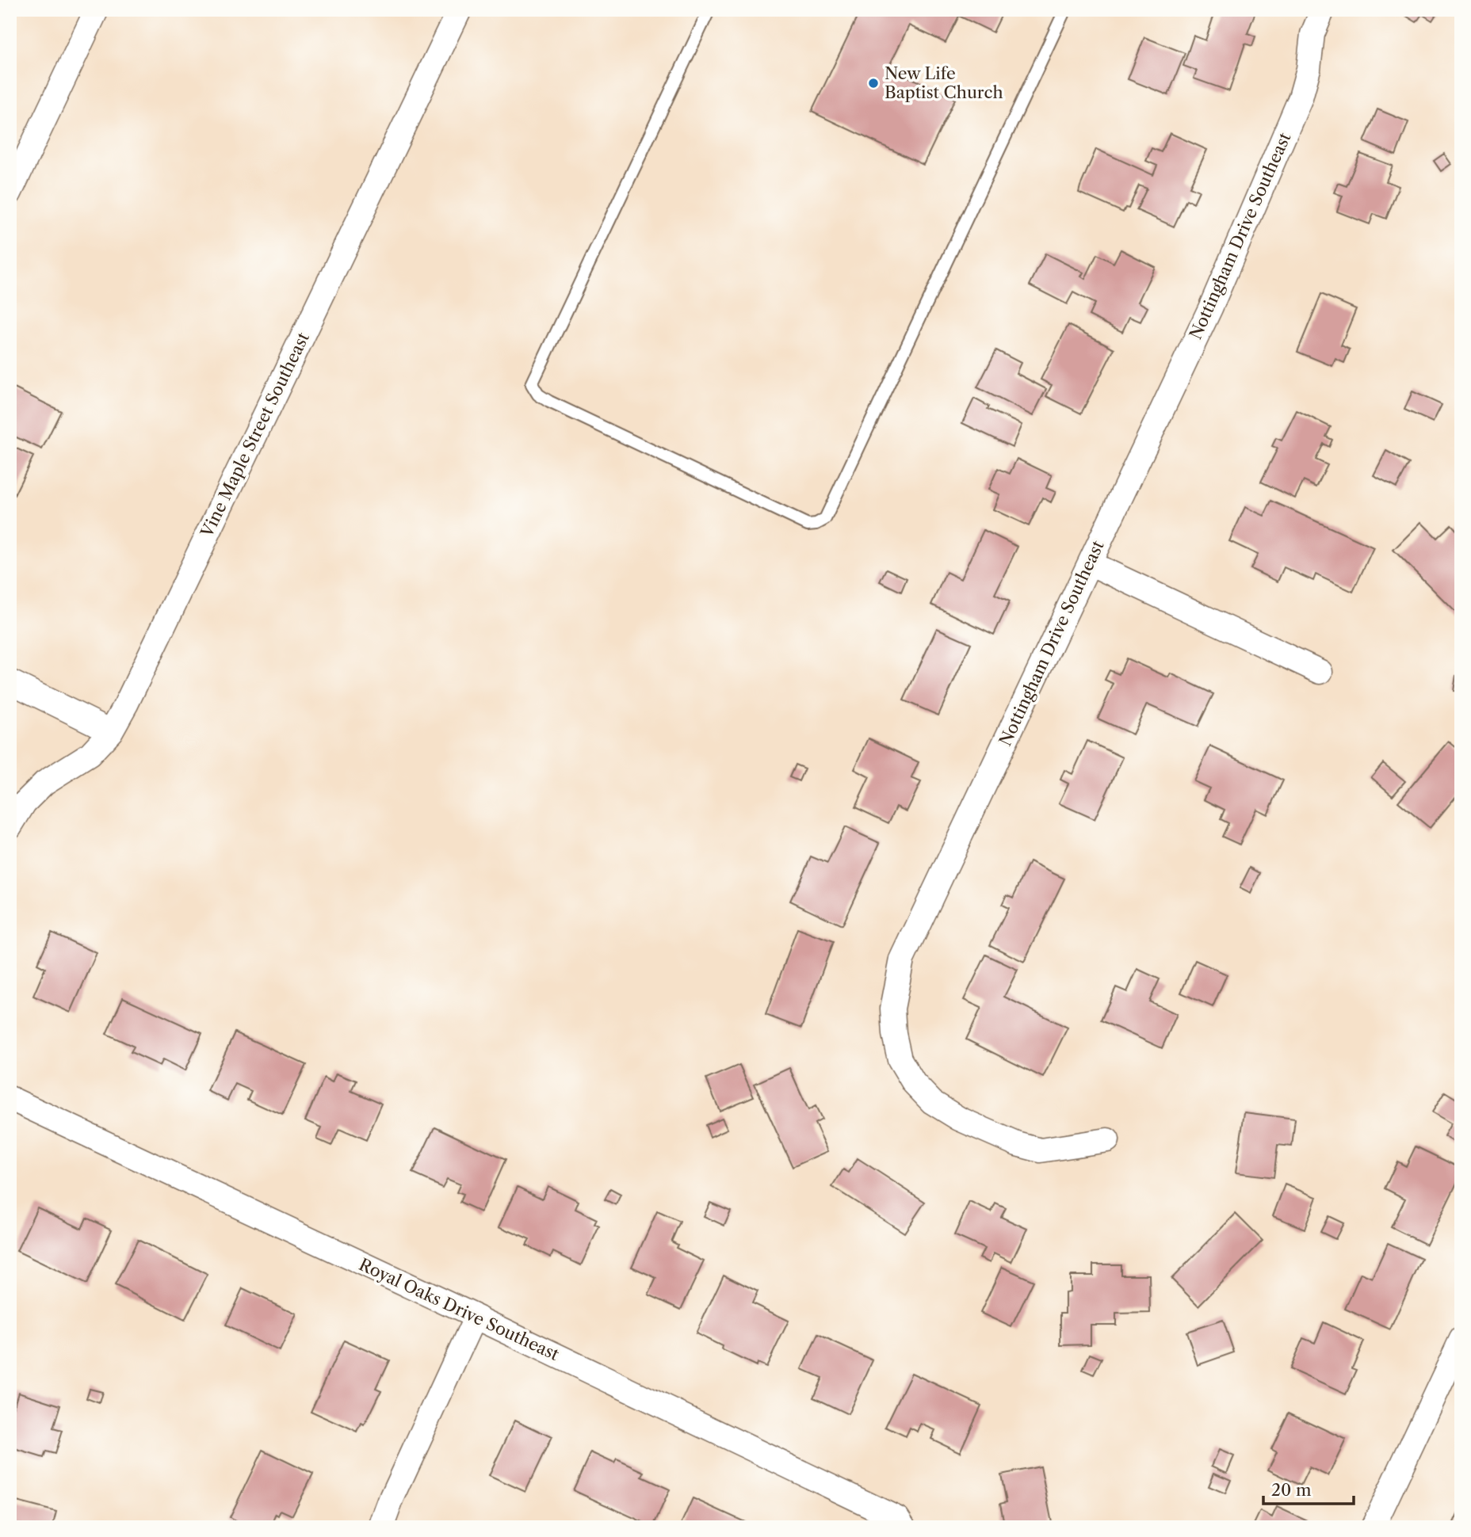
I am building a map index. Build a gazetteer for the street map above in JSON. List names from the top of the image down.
{
  "streets": {
    "street": ["Nottingham Drive Southeast", "Vine Maple Street Southeast", "Royal Oaks Drive Southeast"]
  },
  "places": ["New Life Baptist Church"],
  "scale_bar": "20 m"
}
